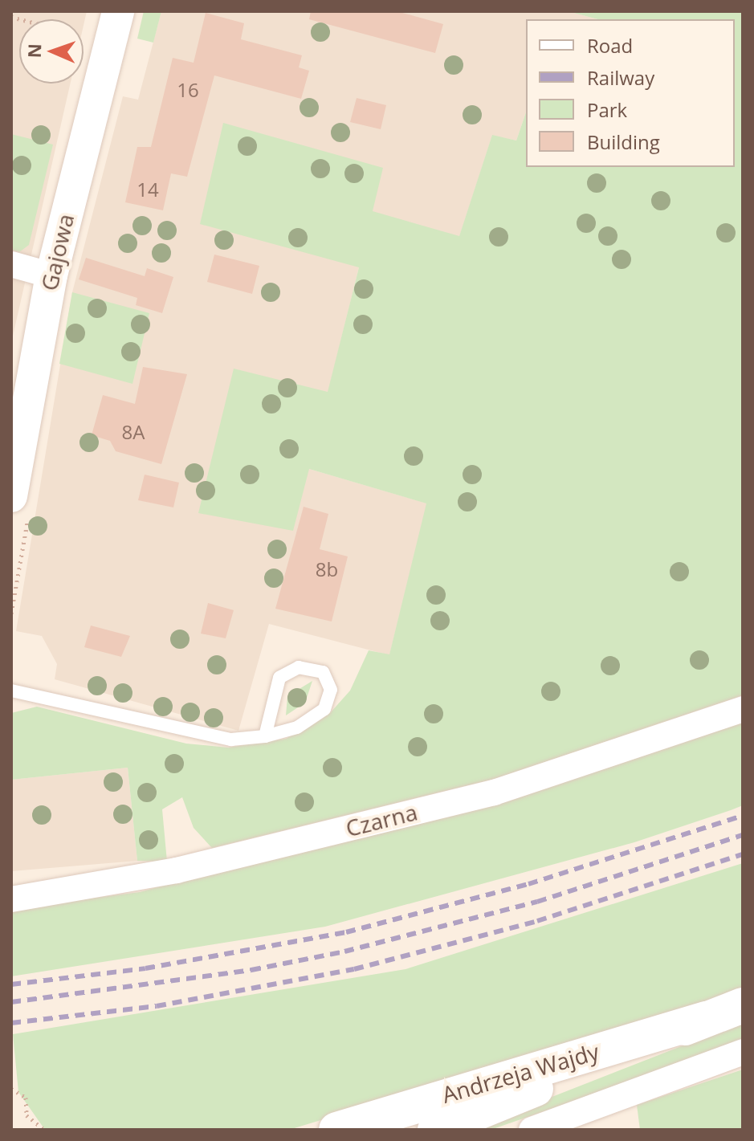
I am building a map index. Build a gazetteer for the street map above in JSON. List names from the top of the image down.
{
  "streets": {
    "main road": ["Andrzeja Wajdy"],
    "street": ["Gajowa", "Czarna"]
  },
  "house_numbers": [
    "16",
    "14",
    "8A",
    "8b"
  ],
  "legend": [
    "Road",
    "Railway",
    "Park",
    "Building"
  ],
  "north": "left"
}
